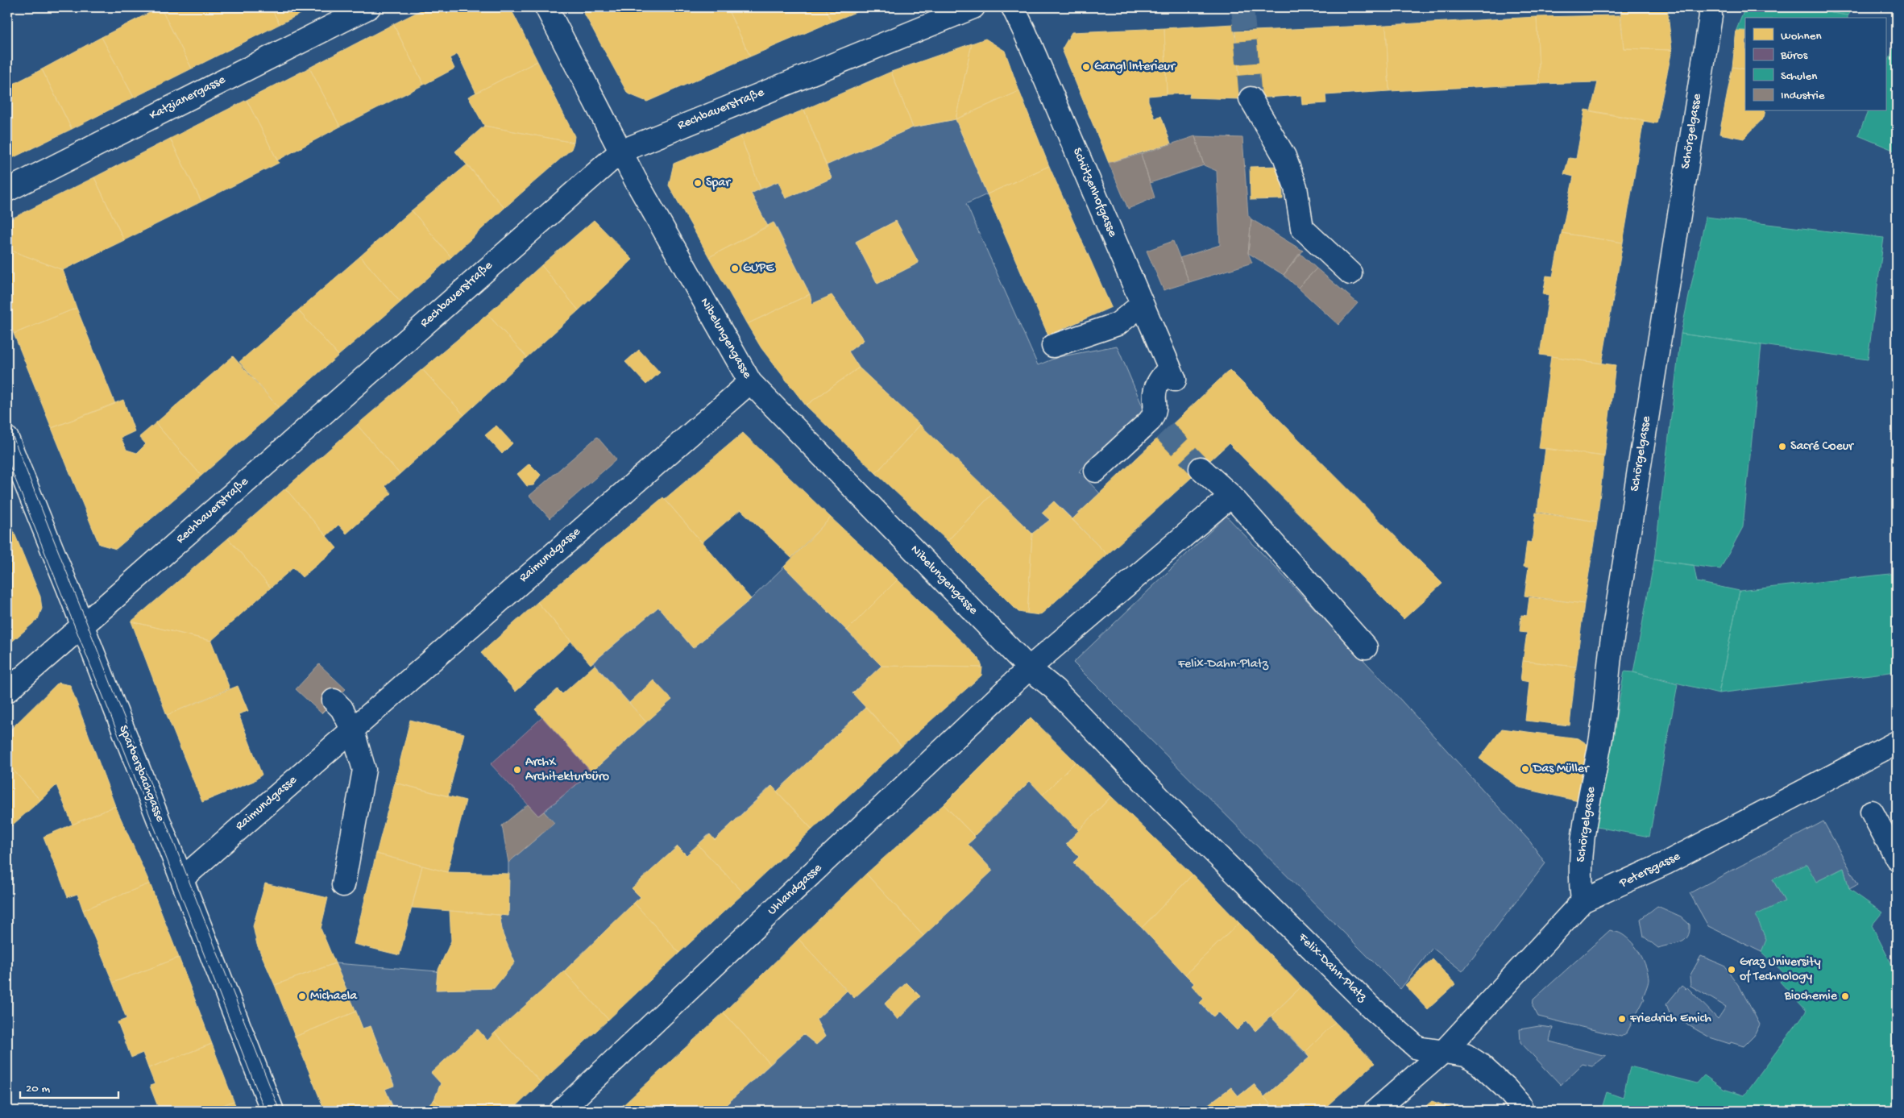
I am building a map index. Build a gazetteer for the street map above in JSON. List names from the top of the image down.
{
  "streets": {
    "street": [
      "Katzianergasse",
      "Rechbauerstraße",
      "Schörgelgasse",
      "Schützenhofgasse",
      "Nibelungengasse",
      "Raimundgasse",
      "Sparbersbachgasse",
      "Petersgasse",
      "Uhlandgasse",
      "Felix-Dahn-Platz"
    ]
  },
  "crossings": [
    ["Rechbauerstraße", "Nibelungengasse"],
    ["Rechbauerstraße", "Sparbersbachgasse"],
    ["Schörgelgasse", "Petersgasse"],
    ["Nibelungengasse", "Raimundgasse"],
    ["Nibelungengasse", "Uhlandgasse"],
    ["Nibelungengasse", "Felix-Dahn-Platz"],
    ["Raimundgasse", "Sparbersbachgasse"],
    ["Petersgasse", "Felix-Dahn-Platz"],
    ["Uhlandgasse", "Felix-Dahn-Platz"]
  ],
  "parks": ["Felix-Dahn-Platz"],
  "places": [
    "Gangl Interieur",
    "Spar",
    "GUPE",
    "Sacré Coeur",
    "Das Müller",
    "ArchX Architekturbüro",
    "Graz University of Technology",
    "Michaela",
    "Biochemie",
    "Friedrich Emich"
  ],
  "legend": [
    "Wohnen",
    "Büros",
    "Schulen",
    "Industrie"
  ],
  "scale_bar": "20 m"
}
